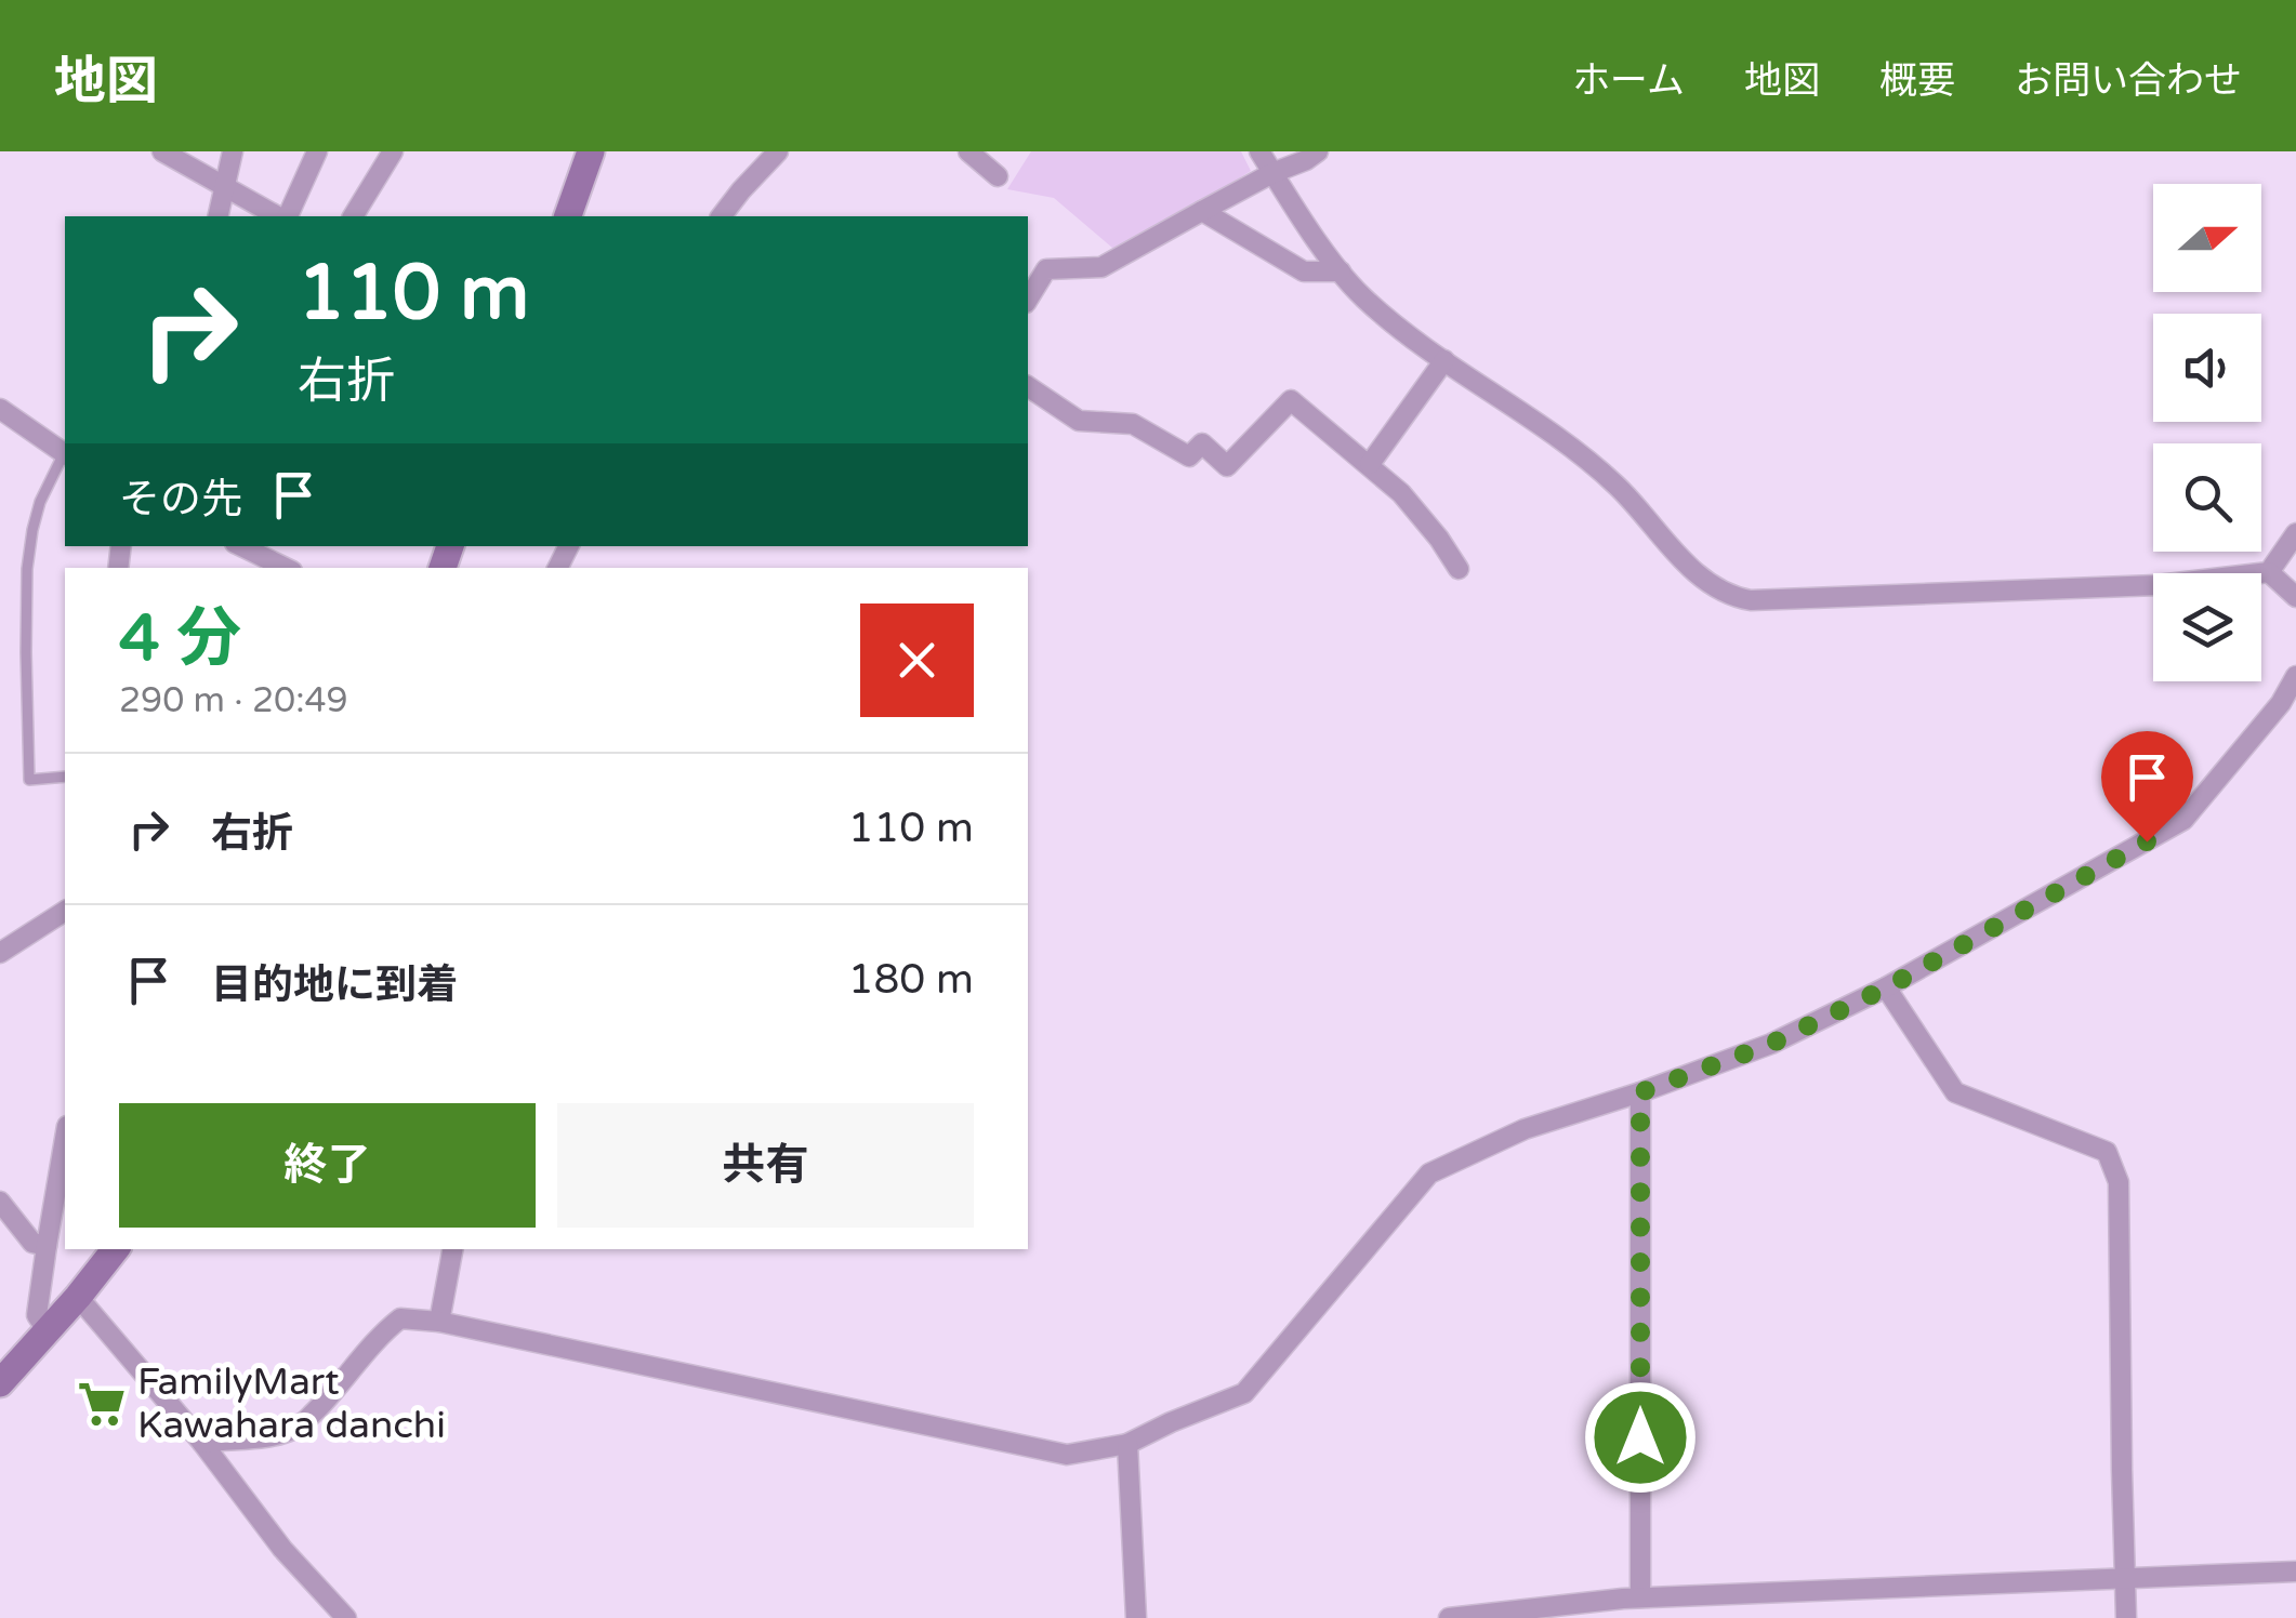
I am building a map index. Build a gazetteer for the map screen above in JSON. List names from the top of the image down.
{
  "places": {
    "supermarket": ["FamilyMart Kawahara danchi"]
  },
  "north": "right",
  "page": {
    "header": "地図",
    "nav": [
      "ホーム",
      "地図",
      "概要",
      "お問い合わせ"
    ],
    "turn": ["110 m", "右折"],
    "then": "その先",
    "heading": ["4 分", "290 m · 20:49"],
    "list": [
      {
        "name": "右折",
        "value": "110 m"
      },
      {
        "name": "目的地に到着",
        "value": "180 m"
      }
    ],
    "buttons": ["終了", "共有"]
  }
}
